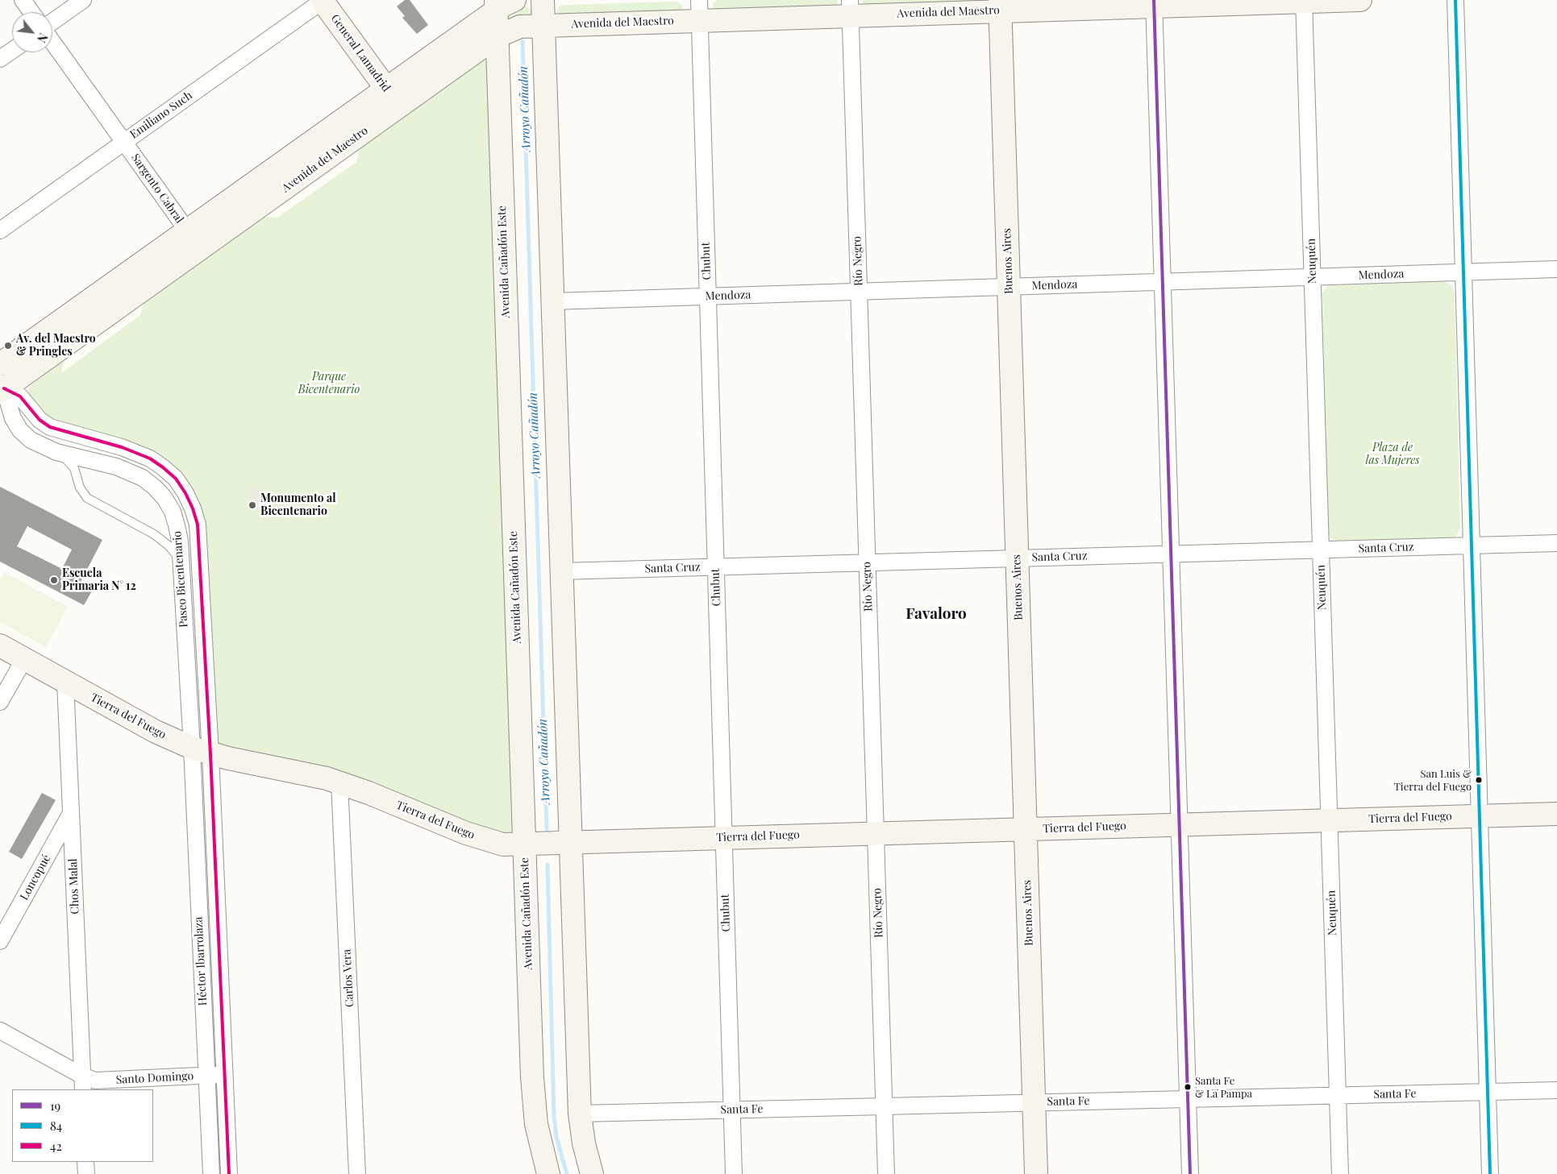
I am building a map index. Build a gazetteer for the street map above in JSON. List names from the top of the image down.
{
  "streets": {
    "street": [
      "Avenida del Maestro",
      "General Lamadrid",
      "Emiliano Such",
      "Sargento Cabral",
      "Chubut",
      "Río Negro",
      "Buenos Aires",
      "Neuquén",
      "Avenida Cañadón Este",
      "Mendoza",
      "Santa Cruz",
      "Paseo Bicentenario",
      "Tierra del Fuego",
      "Loncopué",
      "Chos Malal",
      "Héctor Ibarrolaza",
      "Carlos Vera",
      "Santo Domingo",
      "Santa Fe"
    ]
  },
  "crossings": [
    ["Avenida del Maestro", "General Lamadrid"],
    ["Avenida del Maestro", "Sargento Cabral"],
    ["Avenida del Maestro", "Chubut"],
    ["Avenida del Maestro", "Río Negro"],
    ["Avenida del Maestro", "Buenos Aires"],
    ["Avenida del Maestro", "Neuquén"],
    ["Avenida del Maestro", "Avenida Cañadón Este"],
    ["Avenida del Maestro", "Paseo Bicentenario"],
    ["General Lamadrid", "Emiliano Such"],
    ["Emiliano Such", "Sargento Cabral"],
    ["Chubut", "Mendoza"],
    ["Chubut", "Santa Cruz"],
    ["Chubut", "Tierra del Fuego"],
    ["Chubut", "Santa Fe"],
    ["Río Negro", "Mendoza"],
    ["Río Negro", "Santa Cruz"],
    ["Río Negro", "Tierra del Fuego"],
    ["Río Negro", "Santa Fe"],
    ["Buenos Aires", "Mendoza"],
    ["Buenos Aires", "Santa Cruz"],
    ["Buenos Aires", "Tierra del Fuego"],
    ["Buenos Aires", "Santa Fe"],
    ["Neuquén", "Mendoza"],
    ["Neuquén", "Santa Cruz"],
    ["Neuquén", "Tierra del Fuego"],
    ["Neuquén", "Santa Fe"],
    ["Avenida Cañadón Este", "Tierra del Fuego"],
    ["Paseo Bicentenario", "Tierra del Fuego"],
    ["Paseo Bicentenario", "Héctor Ibarrolaza"],
    ["Tierra del Fuego", "Chos Malal"],
    ["Tierra del Fuego", "Héctor Ibarrolaza"],
    ["Tierra del Fuego", "Carlos Vera"],
    ["Loncopué", "Chos Malal"],
    ["Chos Malal", "Santo Domingo"],
    ["Héctor Ibarrolaza", "Santo Domingo"]
  ],
  "districts": ["Favaloro"],
  "water": ["Arroyo Cañadón"],
  "parks": ["Parque Bicentenario", "Plaza de las Mujeres"],
  "places": [
    "Av. del Maestro & Pringles",
    "Monumento al Bicentenario",
    "Escuela Primaria N° 12",
    "San Luis & Tierra del Fuego",
    "Santa Fe & La Pampa"
  ],
  "lines": ["transit line 19", "transit line 84", "transit line 42"],
  "legend": ["19", "84", "42"],
  "north": "bottom right"
}
